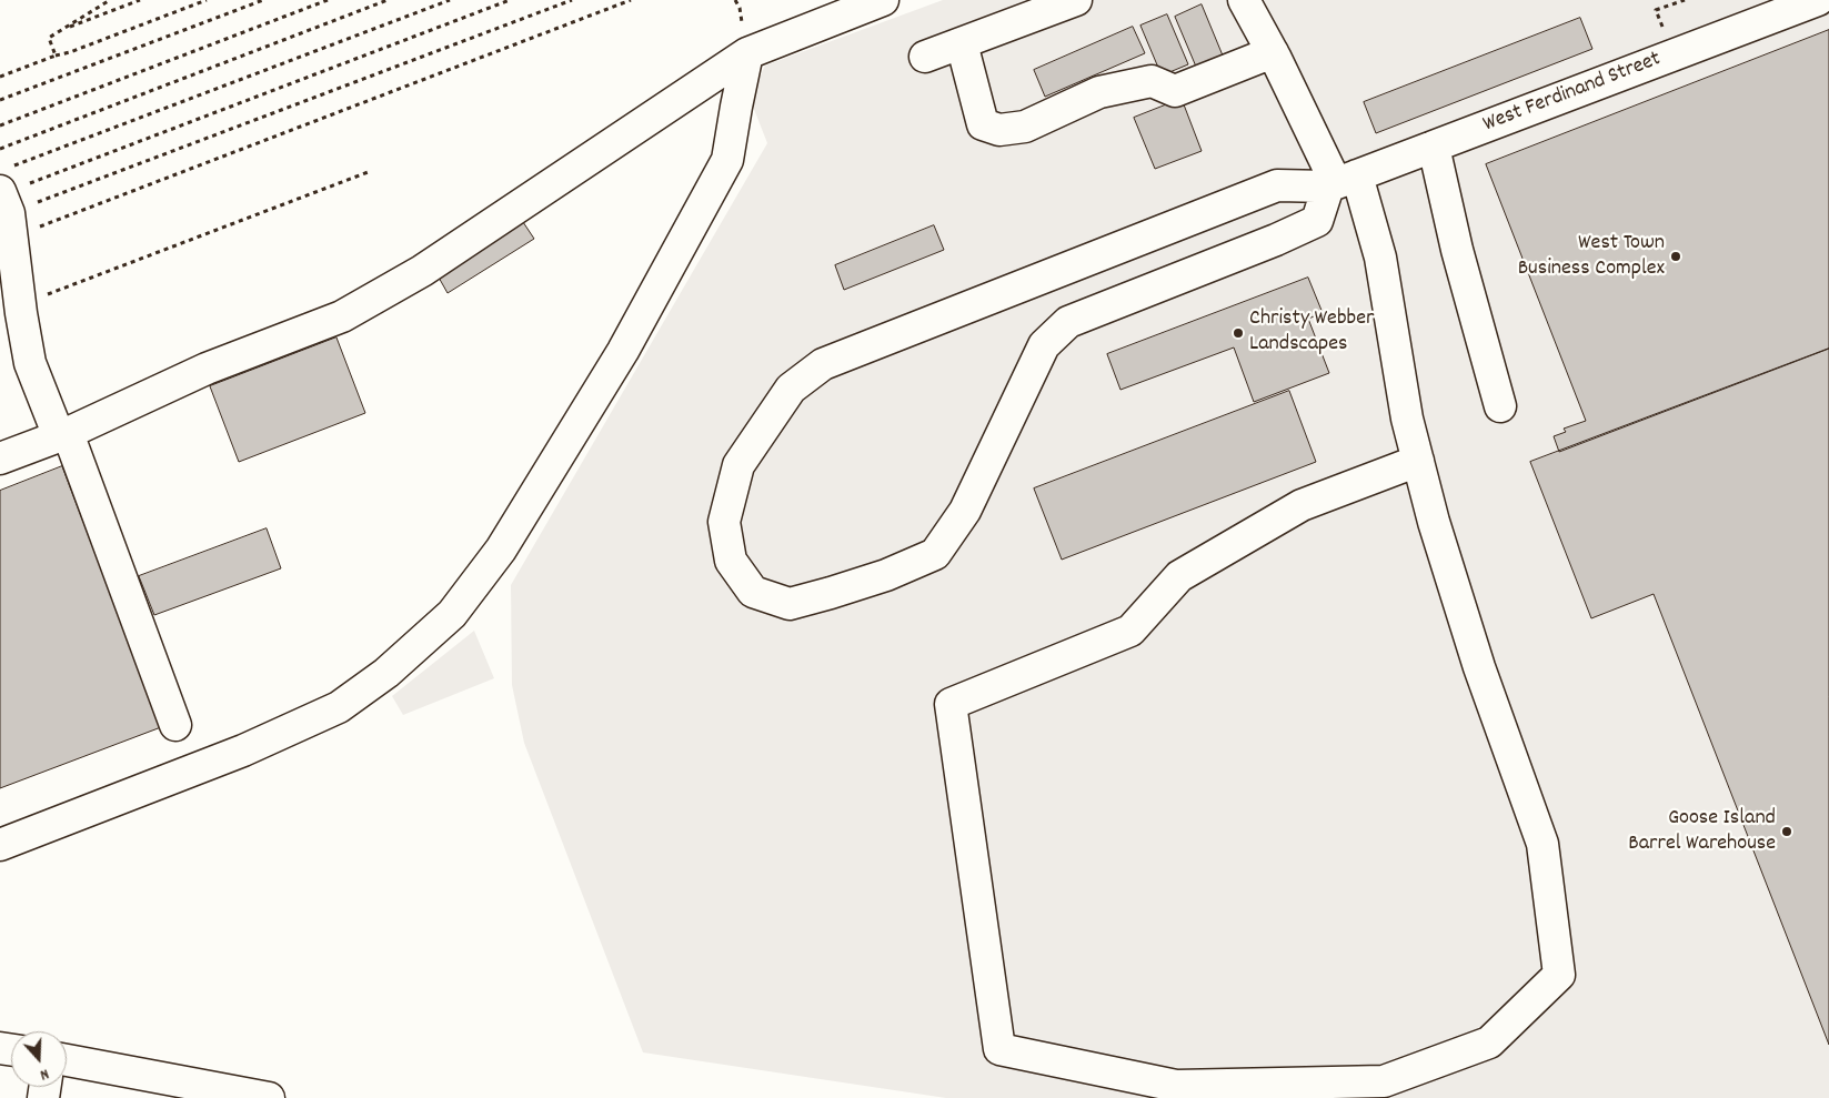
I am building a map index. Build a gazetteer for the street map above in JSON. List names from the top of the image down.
{
  "streets": {
    "street": ["West Ferdinand Street"]
  },
  "places": ["West Town Business Complex", "Christy Webber Landscapes", "Goose Island Barrel Warehouse"],
  "north": "bottom"
}
